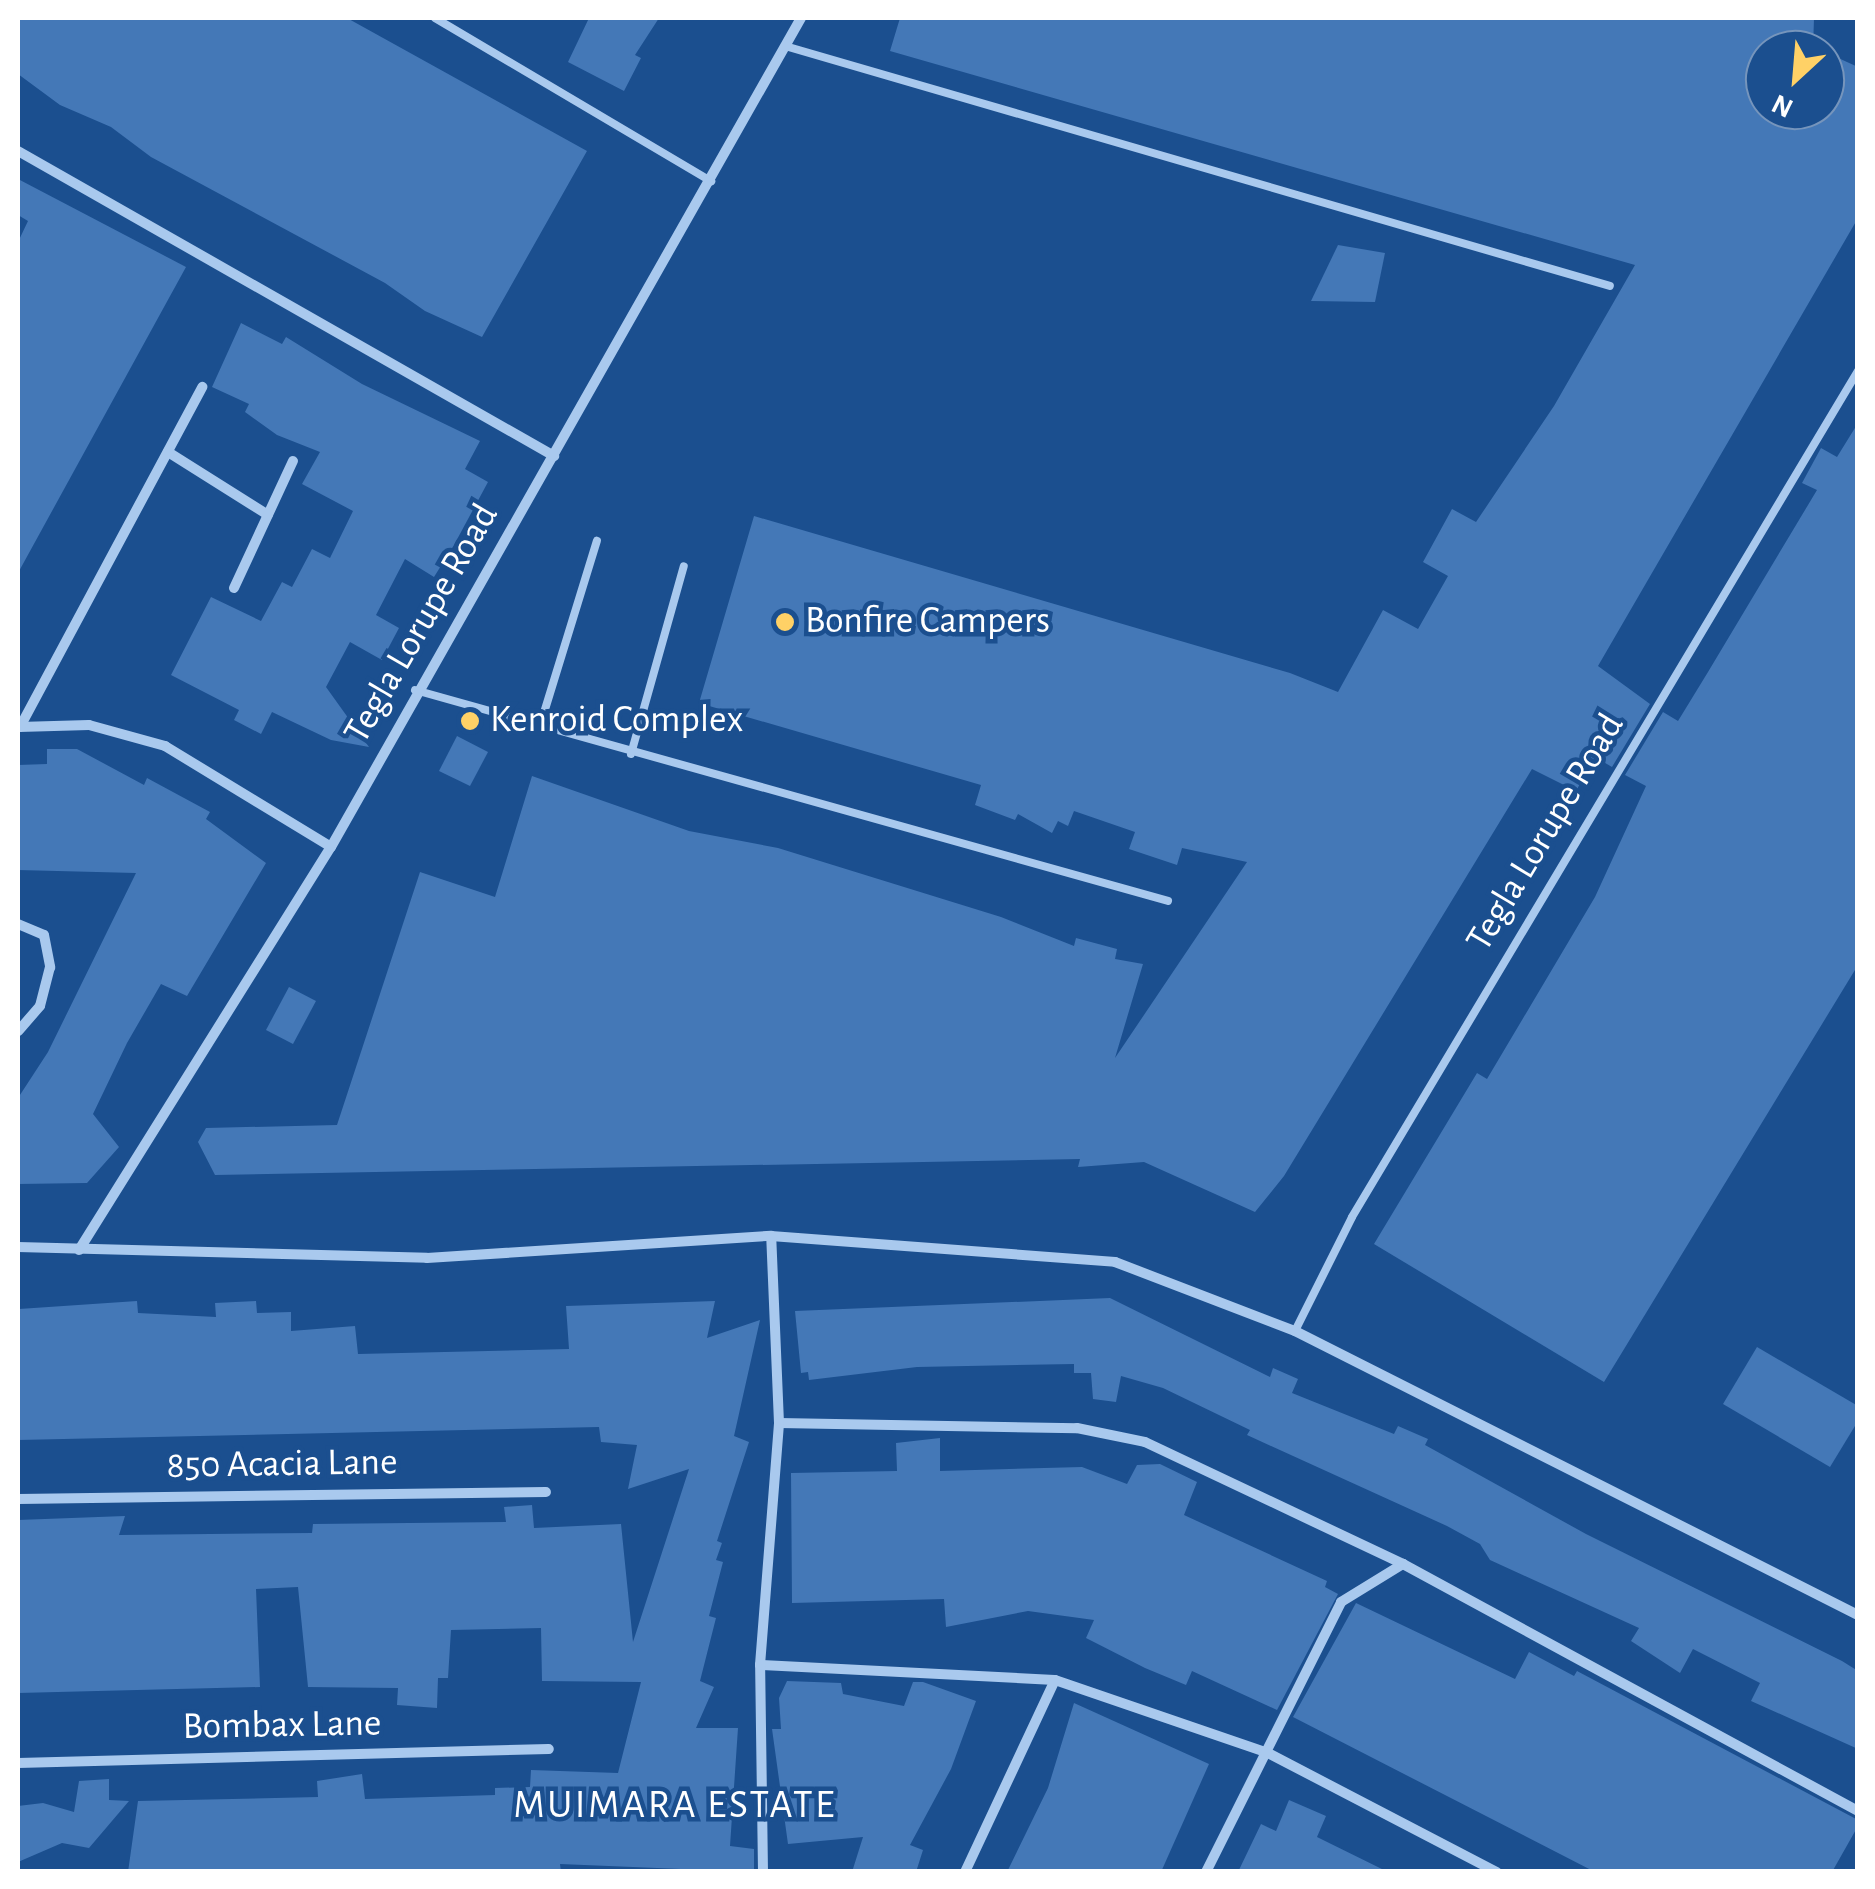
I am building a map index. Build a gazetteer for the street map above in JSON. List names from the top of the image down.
{
  "streets": {
    "street": ["Tegla Lorupe Road", "850 Acacia Lane", "Bombax Lane"]
  },
  "districts": ["MUIMARA ESTATE"],
  "places": ["Bonfire Campers", "Kenroid Complex"],
  "north": "bottom left"
}
